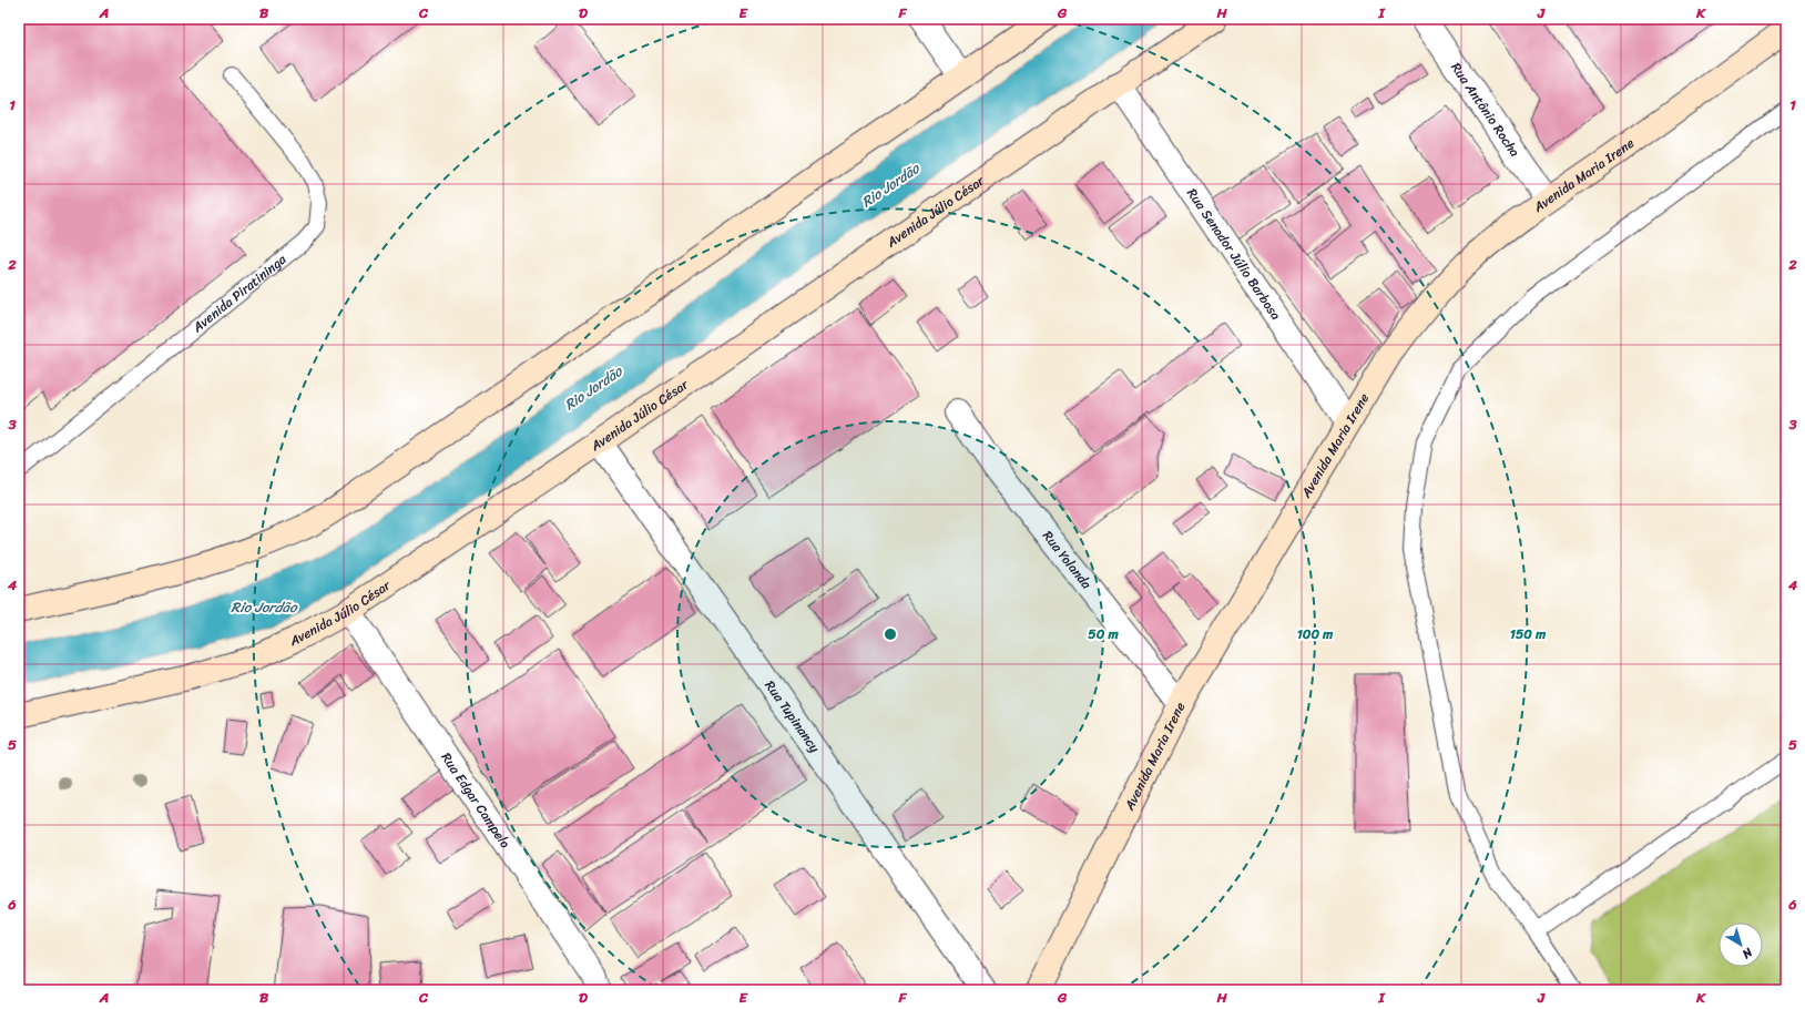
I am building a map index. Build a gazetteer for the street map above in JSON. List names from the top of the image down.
{
  "streets": {
    "street": [
      "Rua Antônio Rocha",
      "Avenida Maria Irene",
      "Avenida Júlio César",
      "Rua Senador Júlio Barbosa",
      "Rua Yolanda",
      "Rua Tupinancy",
      "Rua Edgar Campelo"
    ],
    "lane": ["Avenida Piratininga"]
  },
  "crossings": [
    ["Rua Antônio Rocha", "Avenida Maria Irene"],
    ["Avenida Maria Irene", "Rua Senador Júlio Barbosa"],
    ["Avenida Maria Irene", "Rua Yolanda"],
    ["Avenida Júlio César", "Rua Senador Júlio Barbosa"],
    ["Avenida Júlio César", "Rua Tupinancy"],
    ["Avenida Júlio César", "Rua Edgar Campelo"]
  ],
  "water": ["Rio Jordão"],
  "north": "bottom right",
  "grid": {
    "columns": [
      "A",
      "B",
      "C",
      "D",
      "E",
      "F",
      "G",
      "H",
      "I",
      "J",
      "K"
    ],
    "rows": [
      "1",
      "2",
      "3",
      "4",
      "5",
      "6"
    ]
  },
  "rings": ["50 m", "100 m", "150 m"]
}
